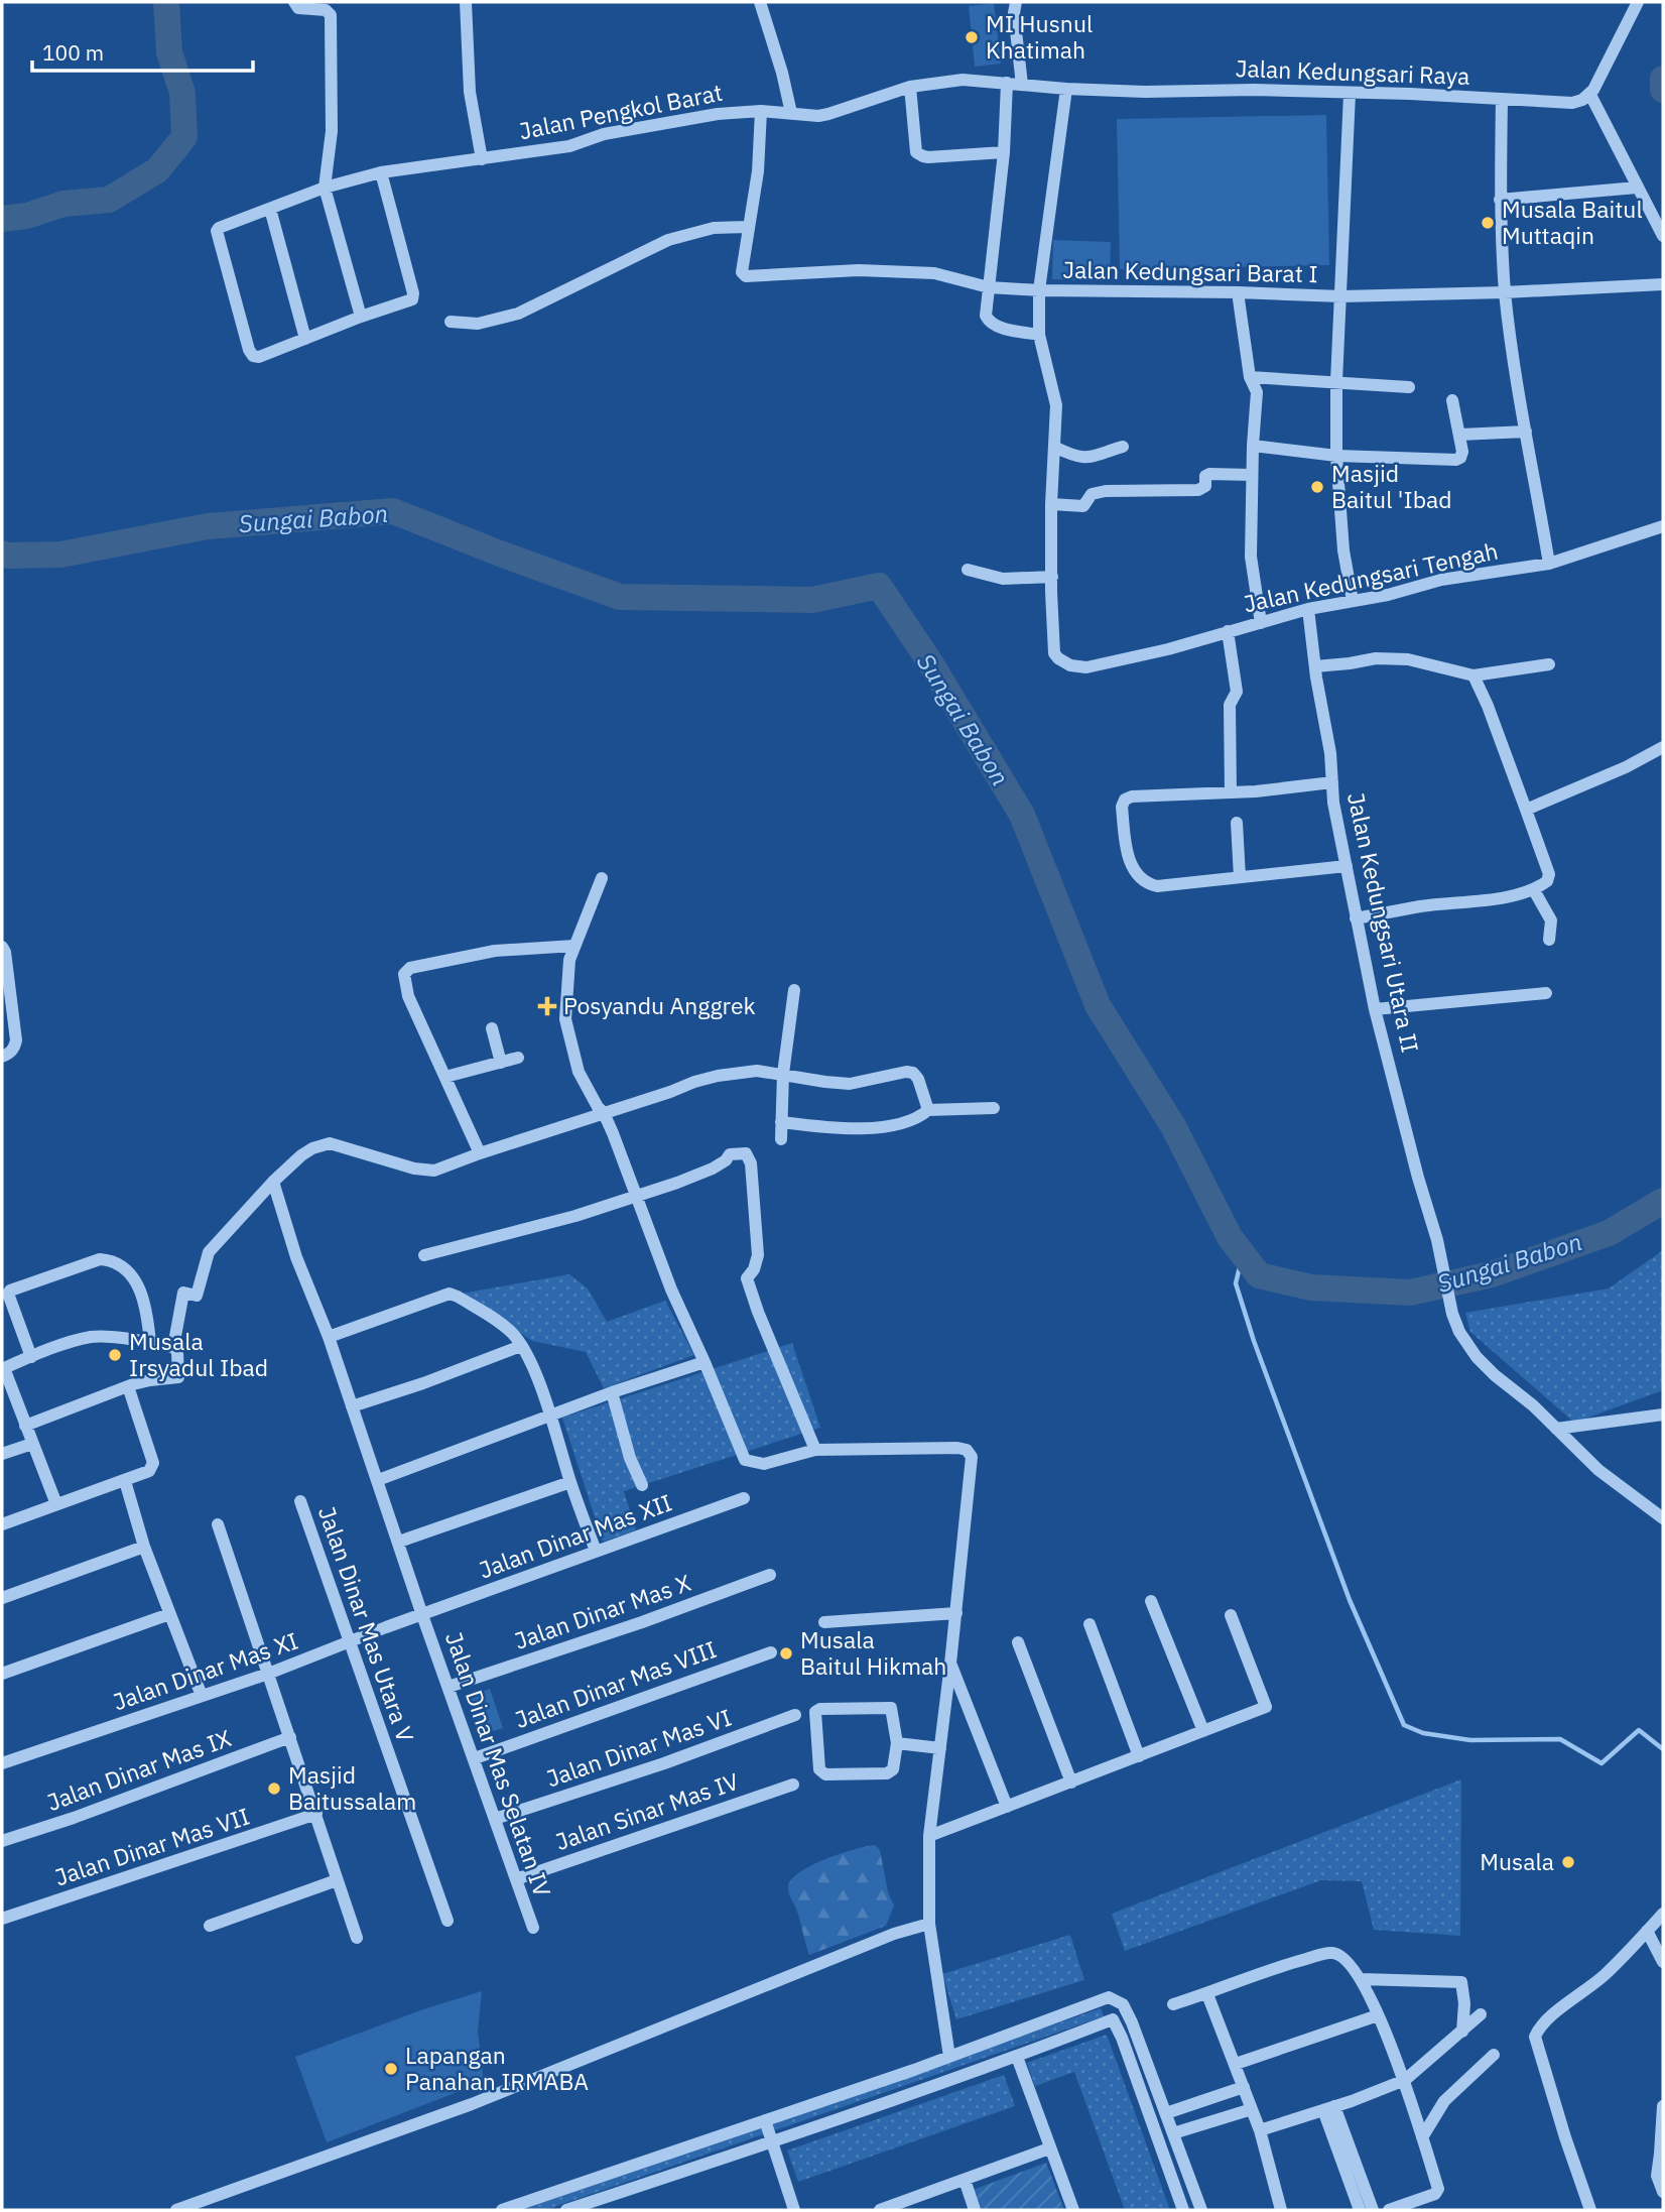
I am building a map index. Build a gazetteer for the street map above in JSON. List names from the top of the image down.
{
  "streets": {
    "street": [
      "Jalan Kedungsari Raya",
      "Jalan Pengkol Barat",
      "Jalan Kedungsari Barat I",
      "Jalan Kedungsari Tengah",
      "Jalan Kedungsari Utara II",
      "Jalan Dinar Mas XII",
      "Jalan Dinar Mas X",
      "Jalan Dinar Mas Utara V",
      "Jalan Dinar Mas XI",
      "Jalan Dinar Mas VIII",
      "Jalan Dinar Mas VI",
      "Jalan Dinar Mas Selatan IV",
      "Jalan Dinar Mas IX",
      "Jalan Sinar Mas IV",
      "Jalan Dinar Mas VII"
    ]
  },
  "crossings": [
    ["Jalan Kedungsari Raya", "Jalan Pengkol Barat"],
    ["Jalan Kedungsari Tengah", "Jalan Kedungsari Utara II"],
    ["Jalan Dinar Mas XII", "Jalan Dinar Mas XI"],
    ["Jalan Dinar Mas XII", "Jalan Dinar Mas Selatan IV"],
    ["Jalan Dinar Mas X", "Jalan Dinar Mas Selatan IV"],
    ["Jalan Dinar Mas Utara V", "Jalan Dinar Mas XI"],
    ["Jalan Dinar Mas XI", "Jalan Dinar Mas Selatan IV"],
    ["Jalan Dinar Mas VIII", "Jalan Dinar Mas Selatan IV"],
    ["Jalan Dinar Mas VI", "Jalan Dinar Mas Selatan IV"],
    ["Jalan Dinar Mas Selatan IV", "Jalan Sinar Mas IV"]
  ],
  "water": ["Sungai Babon"],
  "places": {
    "other": [
      "MI Husnul Khatimah",
      "Musala Baitul Muttaqin",
      "Masjid Baitul 'Ibad",
      "Musala Irsyadul Ibad",
      "Musala Baitul Hikmah",
      "Masjid Baitussalam",
      "Musala",
      "Lapangan Panahan IRMABA"
    ],
    "health": ["Posyandu Anggrek"]
  },
  "scale_bar": "100 m"
}
